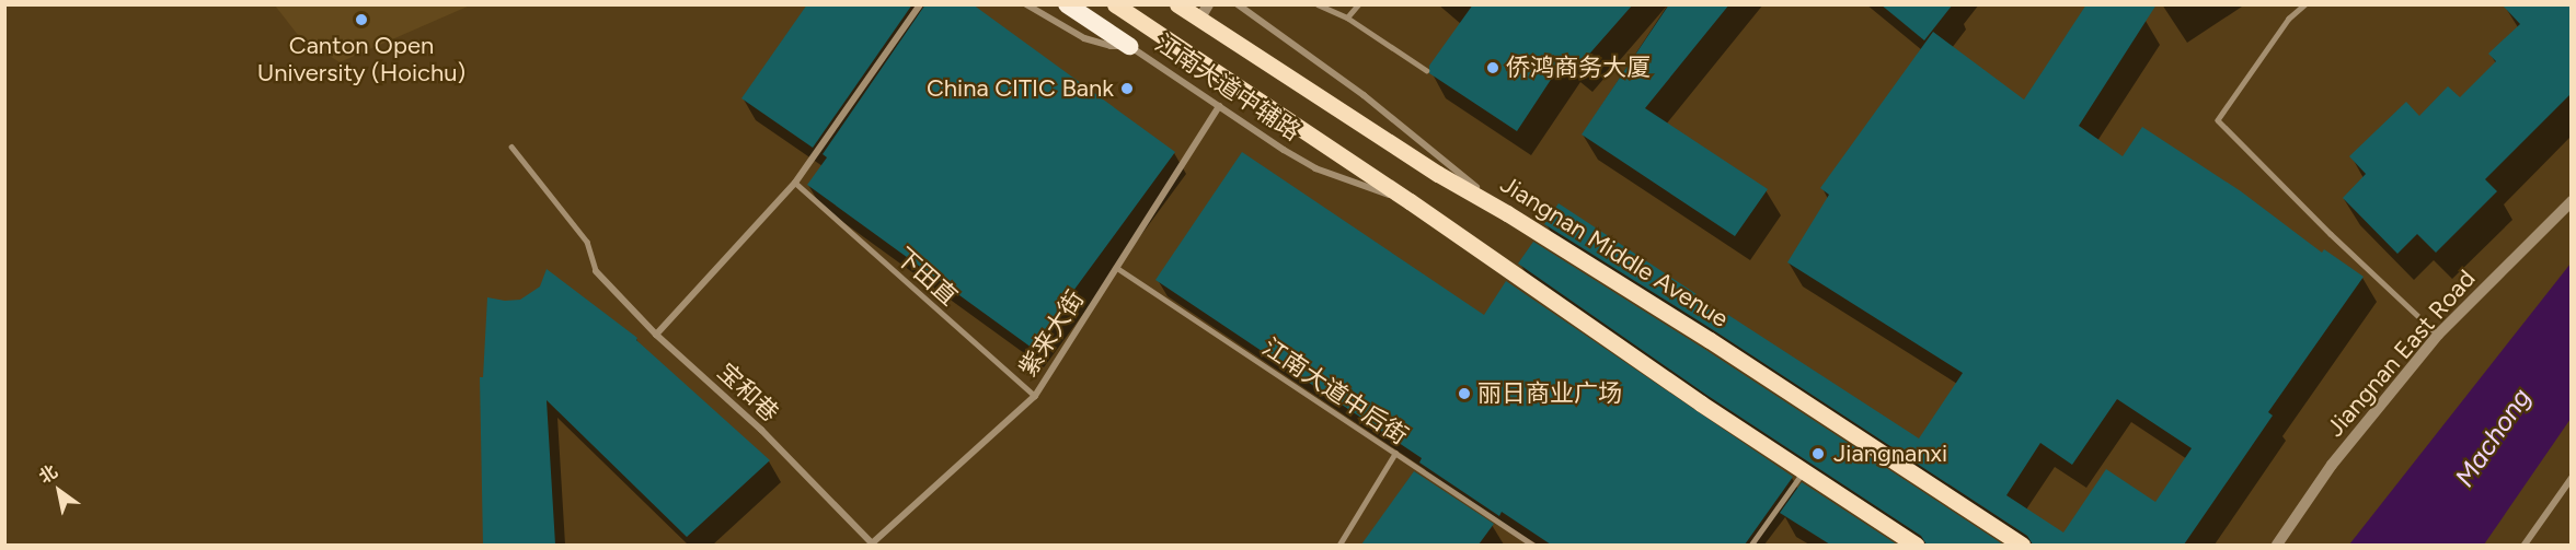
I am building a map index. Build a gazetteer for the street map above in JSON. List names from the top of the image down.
{
  "streets": {
    "main road": ["Jiangnan Middle Avenue"],
    "street": [
      "江南大道中辅路",
      "紫来大街",
      "Jiangnan East Road",
      "宝和巷"
    ],
    "lane": ["下田直", "江南大道中后街"]
  },
  "crossings": [
    ["江南大道中辅路", "紫来大街"],
    ["下田直", "紫来大街"],
    ["紫来大街", "江南大道中后街"],
    ["紫来大街", "宝和巷"]
  ],
  "water": ["Machong"],
  "places": [
    "Canton Open University (Hoichu)",
    "侨鸿商务大厦",
    "China CITIC Bank",
    "丽日商业广场",
    "Jiangnanxi"
  ],
  "north": "top left"
}
